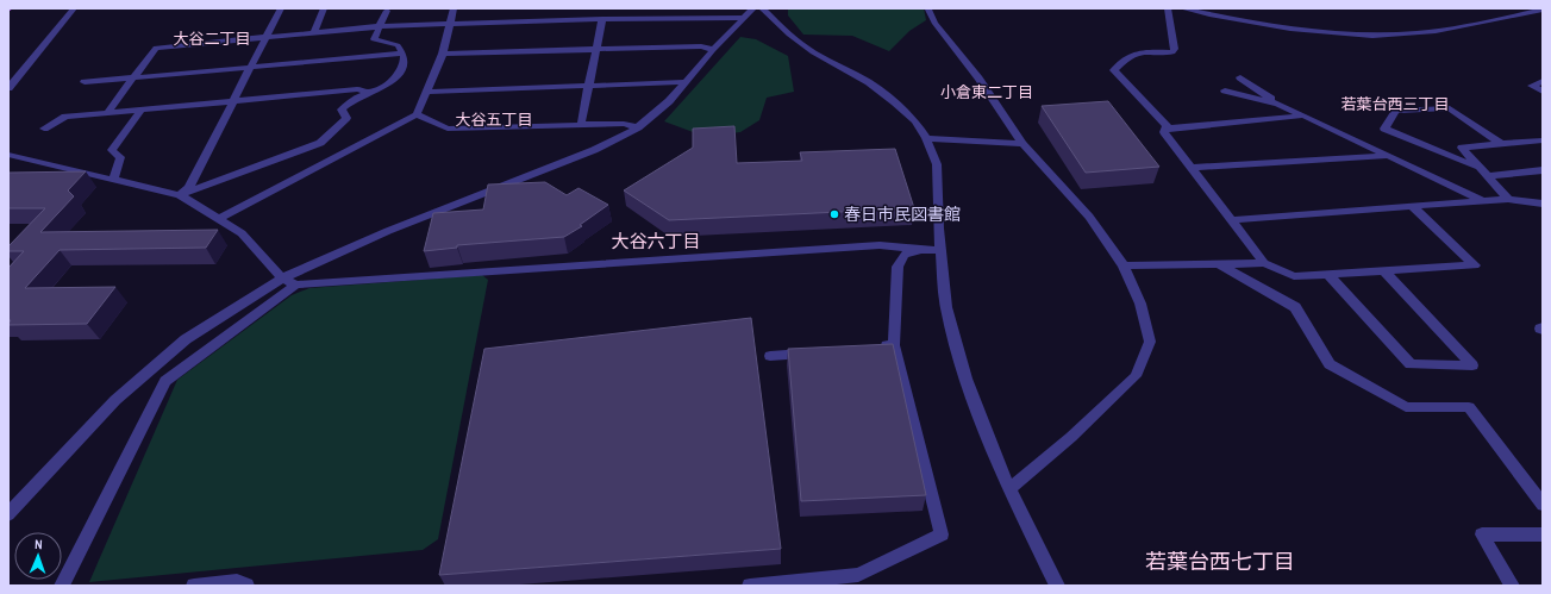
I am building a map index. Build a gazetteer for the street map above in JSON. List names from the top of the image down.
{
  "districts": [
    "大谷二丁目",
    "小倉東二丁目",
    "若葉台西三丁目",
    "大谷五丁目",
    "大谷六丁目",
    "若葉台西七丁目"
  ],
  "places": ["春日市民図書館"],
  "north": "top"
}
